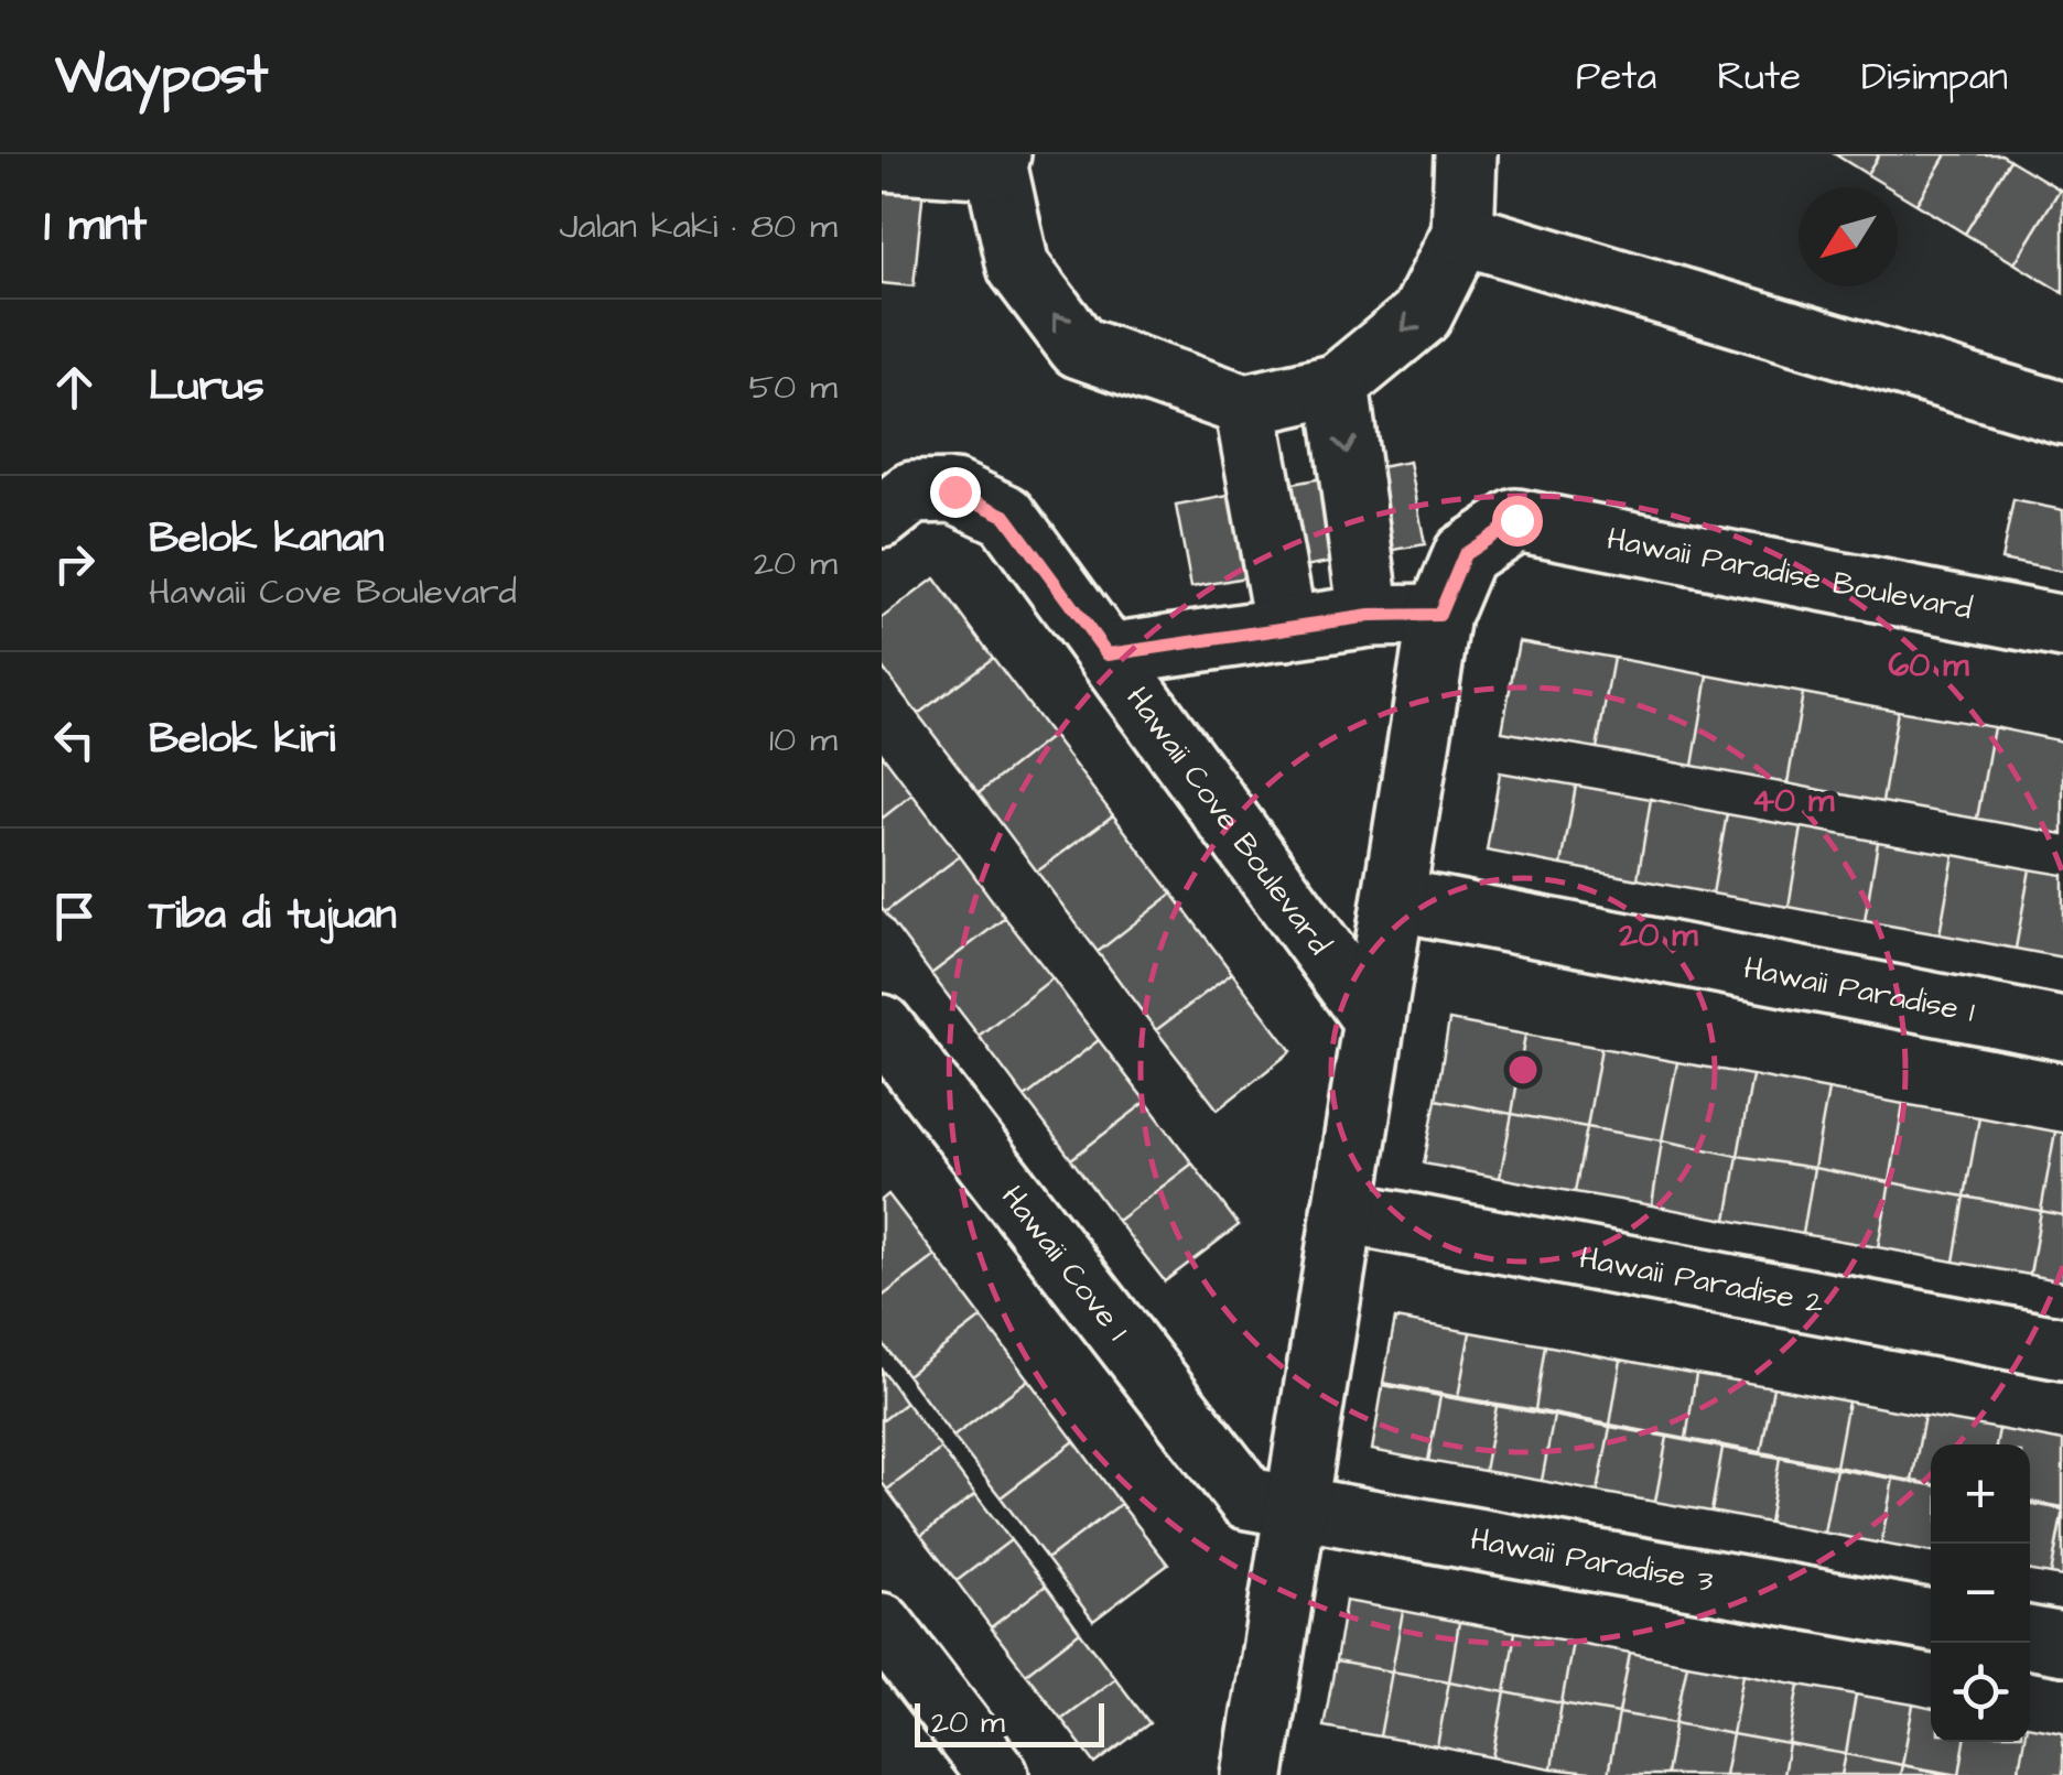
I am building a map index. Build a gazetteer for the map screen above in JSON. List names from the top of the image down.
{
  "streets": {
    "street": [
      "Hawaii Paradise Boulevard",
      "Hawaii Cove Boulevard",
      "Hawaii Paradise 1",
      "Hawaii Cove 1",
      "Hawaii Paradise 2",
      "Hawaii Paradise 3"
    ]
  },
  "crossings": [
    ["Hawaii Cove 1", "Hawaii Paradise 3"]
  ],
  "scale_bar": "20 m",
  "north": "bottom left",
  "page": {
    "header": "Waypost",
    "nav": ["Peta", "Rute", "Disimpan"],
    "heading": ["1 mnt", "Jalan kaki · 80 m"],
    "list": [
      ["Lurus", "50 m"],
      ["Belok kanan", "Hawaii Cove Boulevard", "20 m"],
      ["Belok kiri", "10 m"],
      "Tiba di tujuan"
    ],
    "map_buttons": ["+", "−"],
    "scale": "20 m"
  },
  "rings": ["60 m", "40 m", "20 m"]
}
